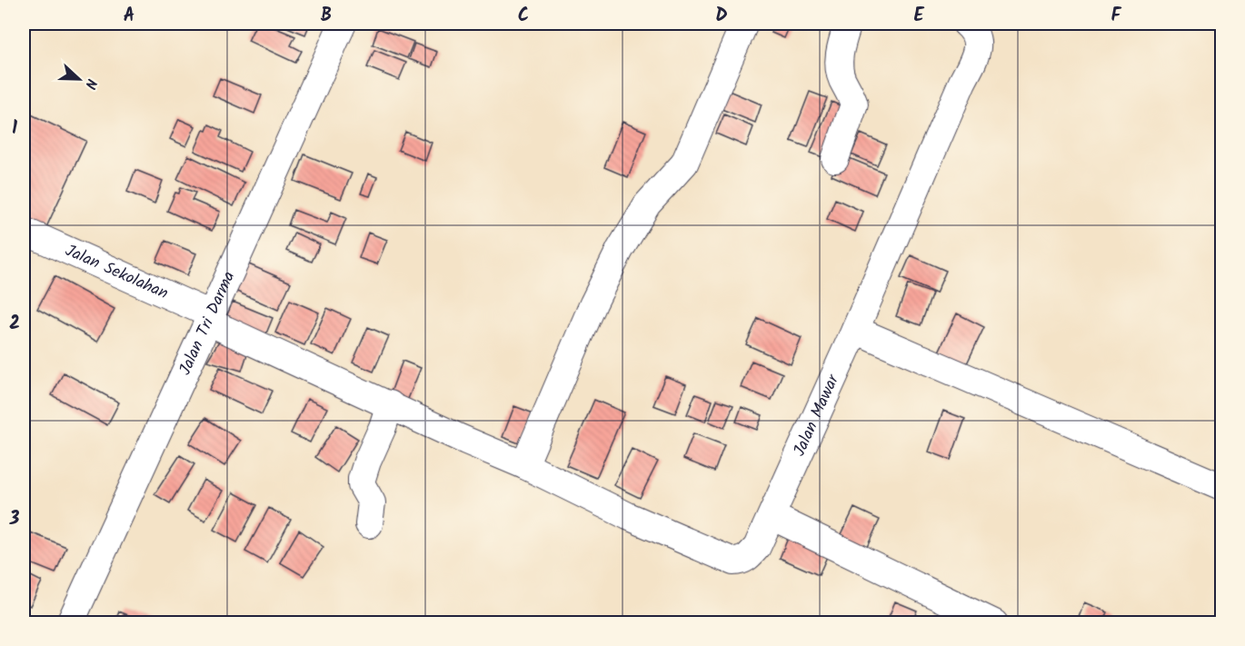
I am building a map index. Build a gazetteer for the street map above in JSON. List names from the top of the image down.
{
  "streets": {
    "street": ["Jalan Sekolahan", "Jalan Tri Darma", "Jalan Mawar"]
  },
  "crossings": [
    ["Jalan Sekolahan", "Jalan Tri Darma"],
    ["Jalan Sekolahan", "Jalan Mawar"]
  ],
  "north": "right",
  "grid": {
    "columns": [
      "A",
      "B",
      "C",
      "D",
      "E",
      "F"
    ],
    "rows": ["1", "2", "3"]
  }
}
